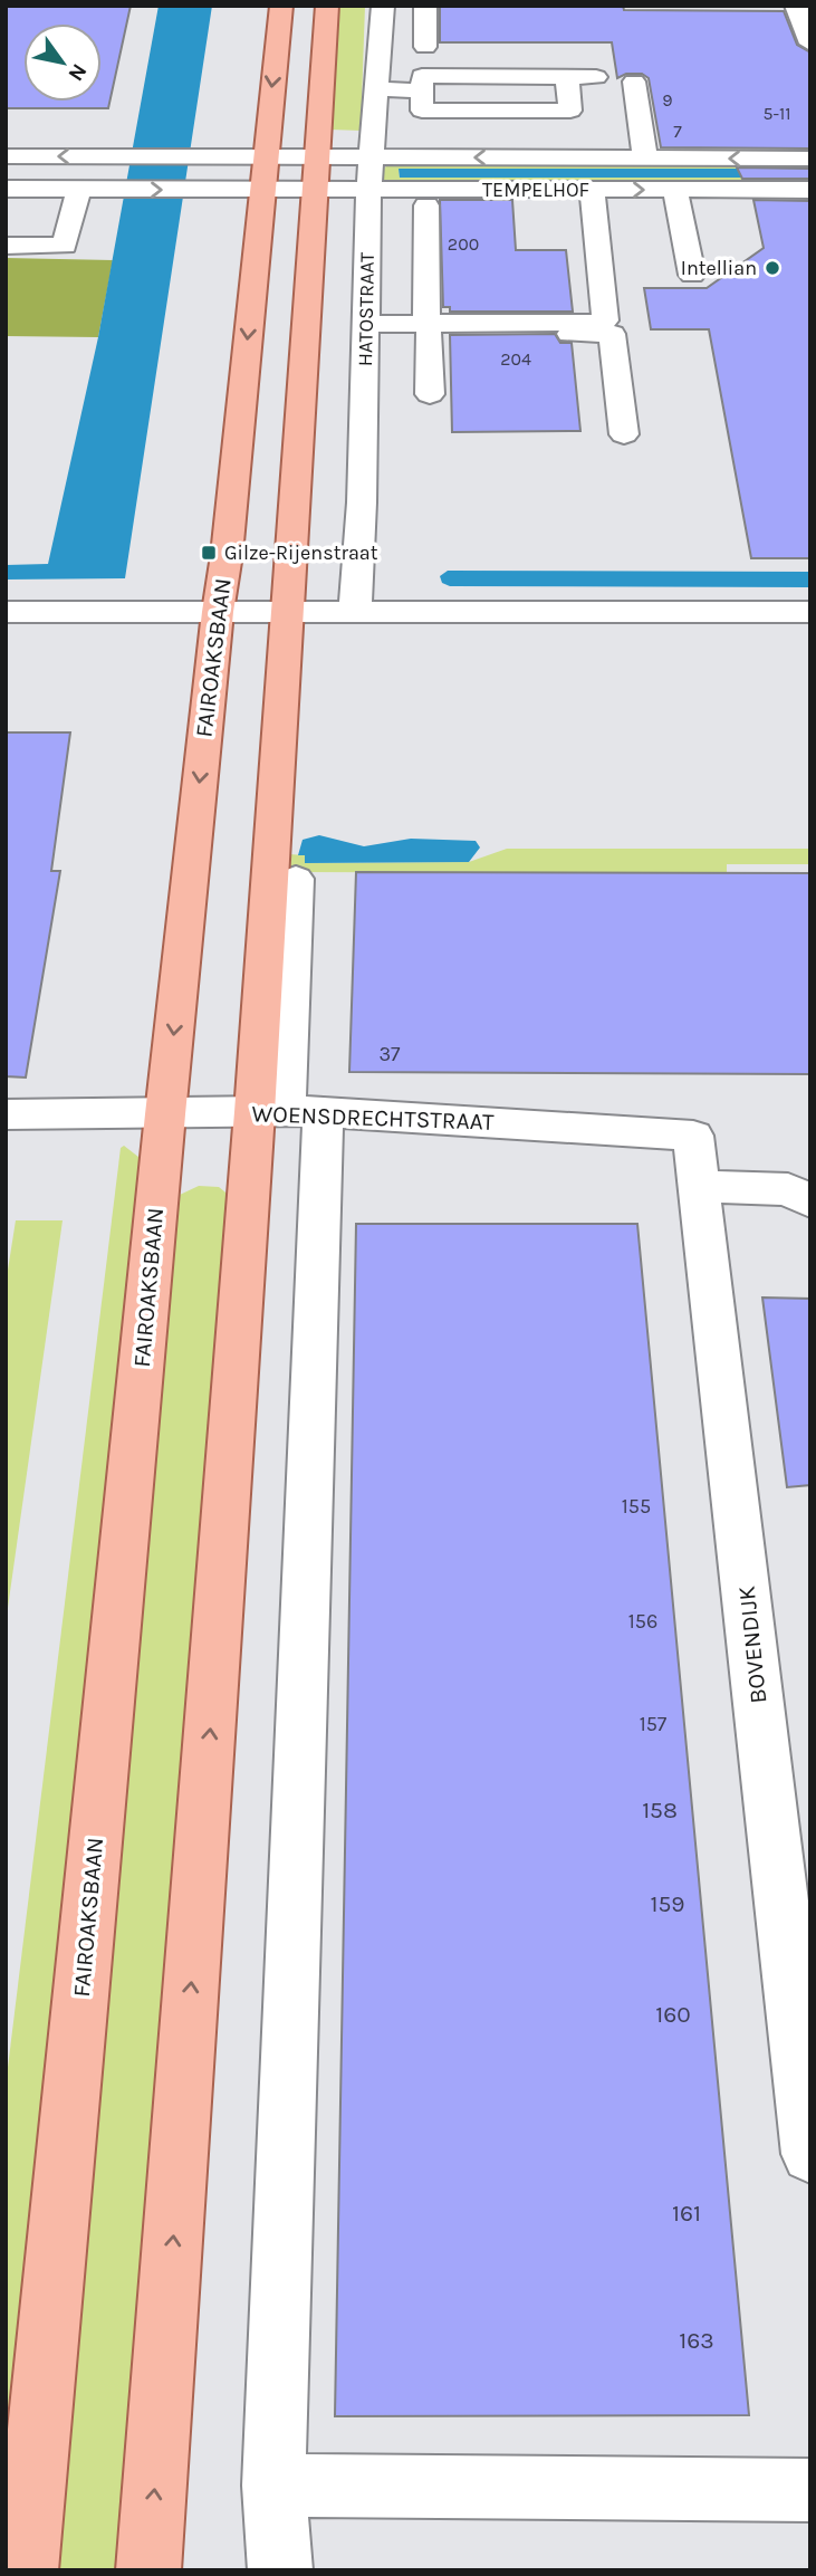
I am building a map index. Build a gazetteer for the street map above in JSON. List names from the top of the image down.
{
  "streets": {
    "main road": ["FAIROAKSBAAN"],
    "street": [
      "TEMPELHOF",
      "HATOSTRAAT",
      "WOENSDRECHTSTRAAT",
      "BOVENDIJK"
    ]
  },
  "crossings": [
    ["TEMPELHOF", "HATOSTRAAT"],
    ["TEMPELHOF", "FAIROAKSBAAN"],
    ["FAIROAKSBAAN", "WOENSDRECHTSTRAAT"],
    ["WOENSDRECHTSTRAAT", "BOVENDIJK"]
  ],
  "places": {
    "other": ["Intellian"],
    "transit": ["Gilze-Rijenstraat"]
  },
  "house_numbers": [
    "9",
    "5-11",
    "7",
    "200",
    "204",
    "37",
    "155",
    "156",
    "157",
    "158",
    "159",
    "160",
    "161",
    "163"
  ],
  "north": "bottom right"
}
